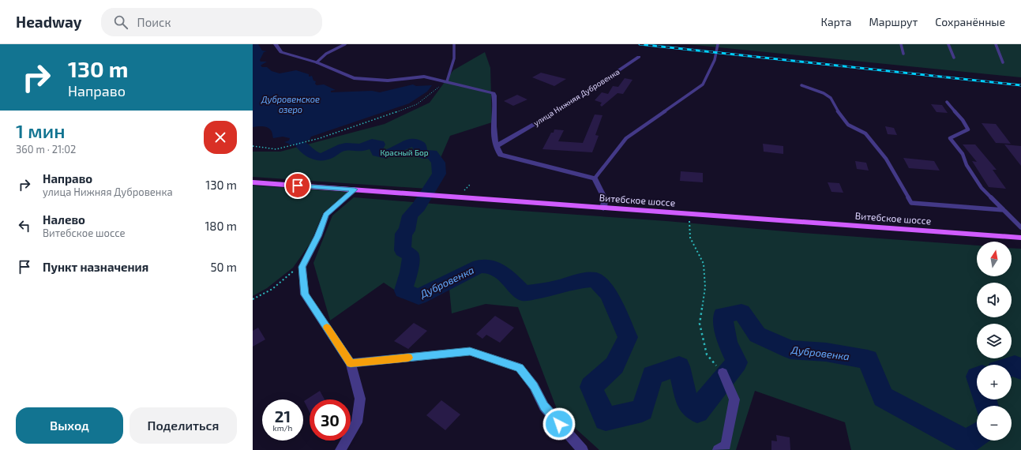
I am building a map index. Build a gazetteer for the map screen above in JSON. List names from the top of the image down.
{
  "streets": {
    "main road": ["Витебское шоссе"],
    "street": ["улица Нижняя Дубровенка"]
  },
  "water": ["Дубровенское озеро", "Дубровенка"],
  "parks": ["Красный Бор"],
  "north": "top",
  "page": {
    "header": "Headway",
    "search": "Поиск",
    "nav": ["Карта", "Маршрут", "Сохранённые"],
    "turn": ["130 m", "Направо"],
    "heading": ["1 мин", "360 m · 21:02"],
    "list": [
      {
        "name": "Направо",
        "note": "улица Нижняя Дубровенка",
        "value": "130 m"
      },
      {
        "name": "Налево",
        "note": "Витебское шоссе",
        "value": "180 m"
      },
      {
        "name": "Пункт назначения",
        "value": "50 m"
      }
    ],
    "map_buttons": ["+", "−"],
    "speed": "21 km/h",
    "limit": "30",
    "buttons": ["Выход", "Поделиться"]
  }
}
